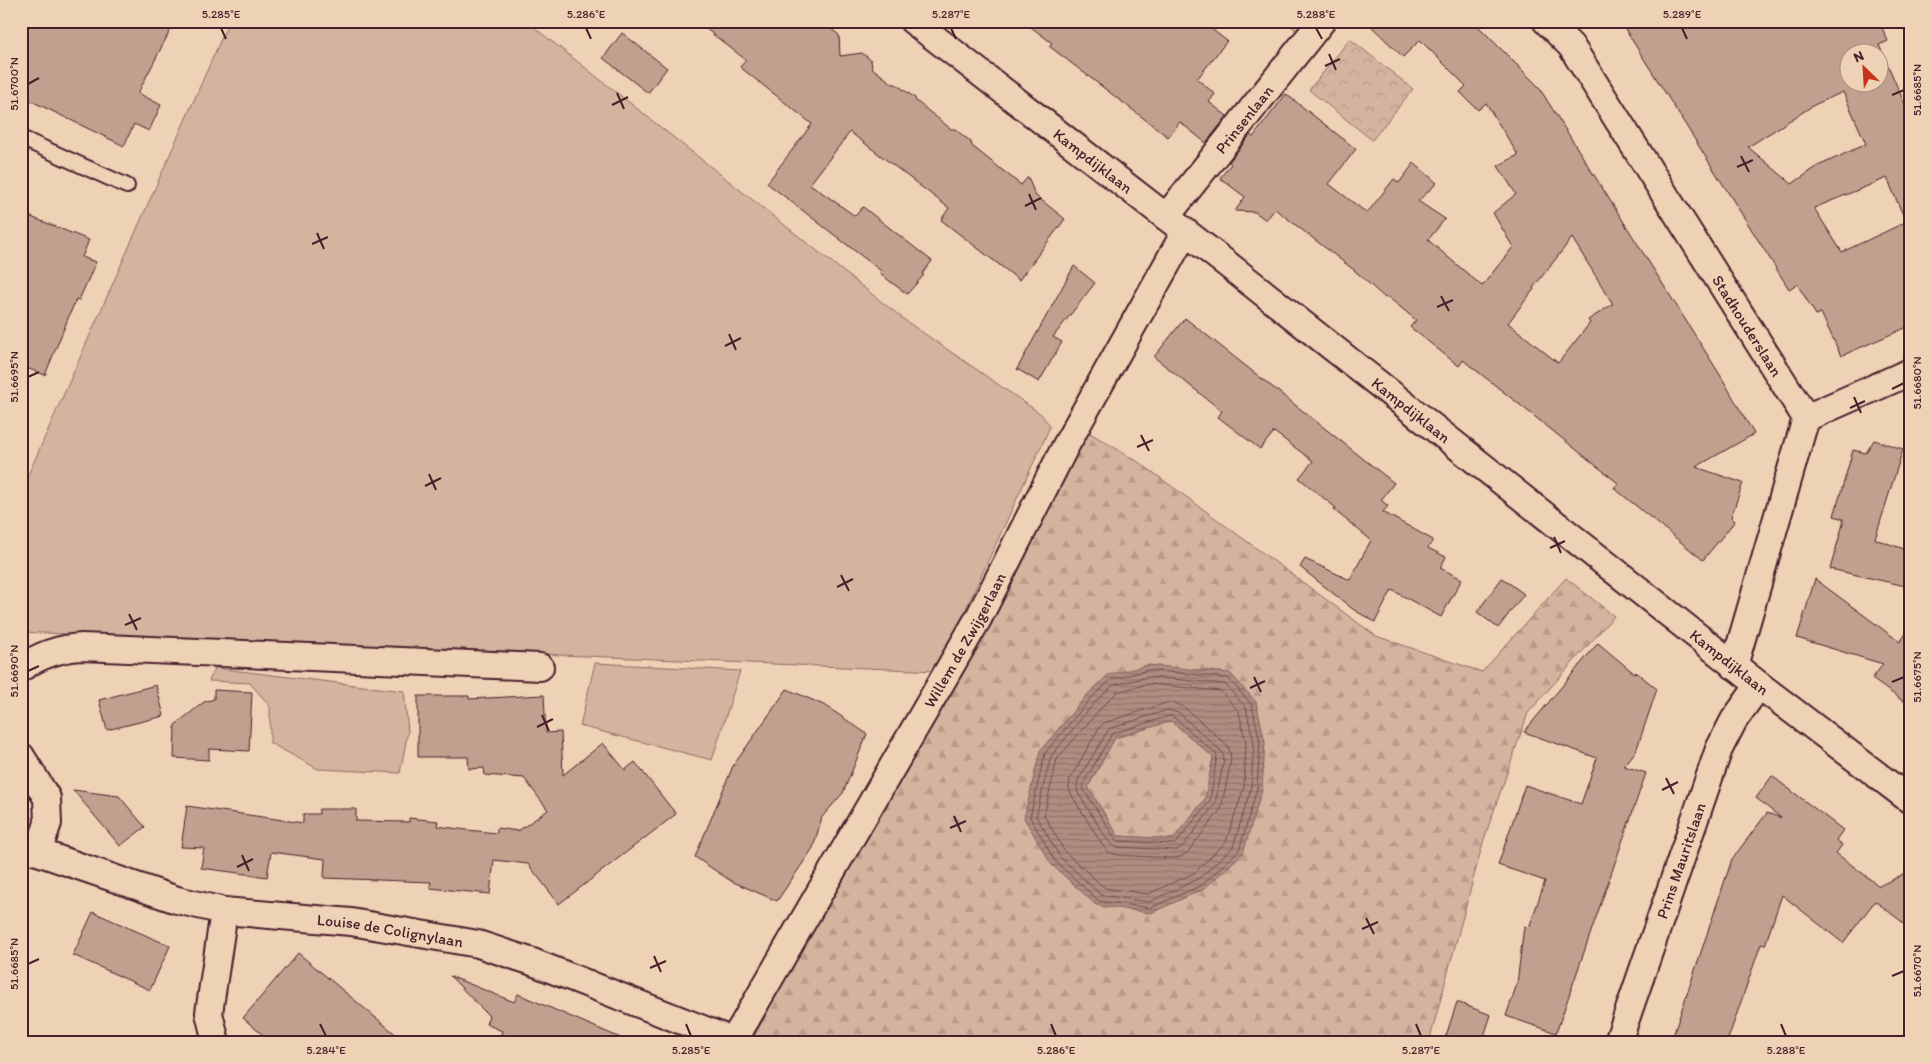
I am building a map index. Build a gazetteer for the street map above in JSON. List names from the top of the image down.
{
  "streets": {
    "street": [
      "Prinsenlaan",
      "Kampdijklaan",
      "Stadhouderslaan",
      "Willem de Zwijgerlaan",
      "Prins Mauritslaan",
      "Louise de Colignylaan"
    ]
  },
  "crossings": [
    ["Prinsenlaan", "Kampdijklaan"],
    ["Prinsenlaan", "Willem de Zwijgerlaan"],
    ["Kampdijklaan", "Willem de Zwijgerlaan"],
    ["Kampdijklaan", "Prins Mauritslaan"],
    ["Willem de Zwijgerlaan", "Louise de Colignylaan"]
  ],
  "north": "top left",
  "coordinates": [
    "5.285°E",
    "5.286°E",
    "5.287°E",
    "5.288°E",
    "5.289°E",
    "51.6700°N",
    "51.6685°N",
    "51.6695°N",
    "51.6680°N",
    "51.6690°N",
    "51.6675°N",
    "51.6670°N",
    "5.284°E"
  ]
}
